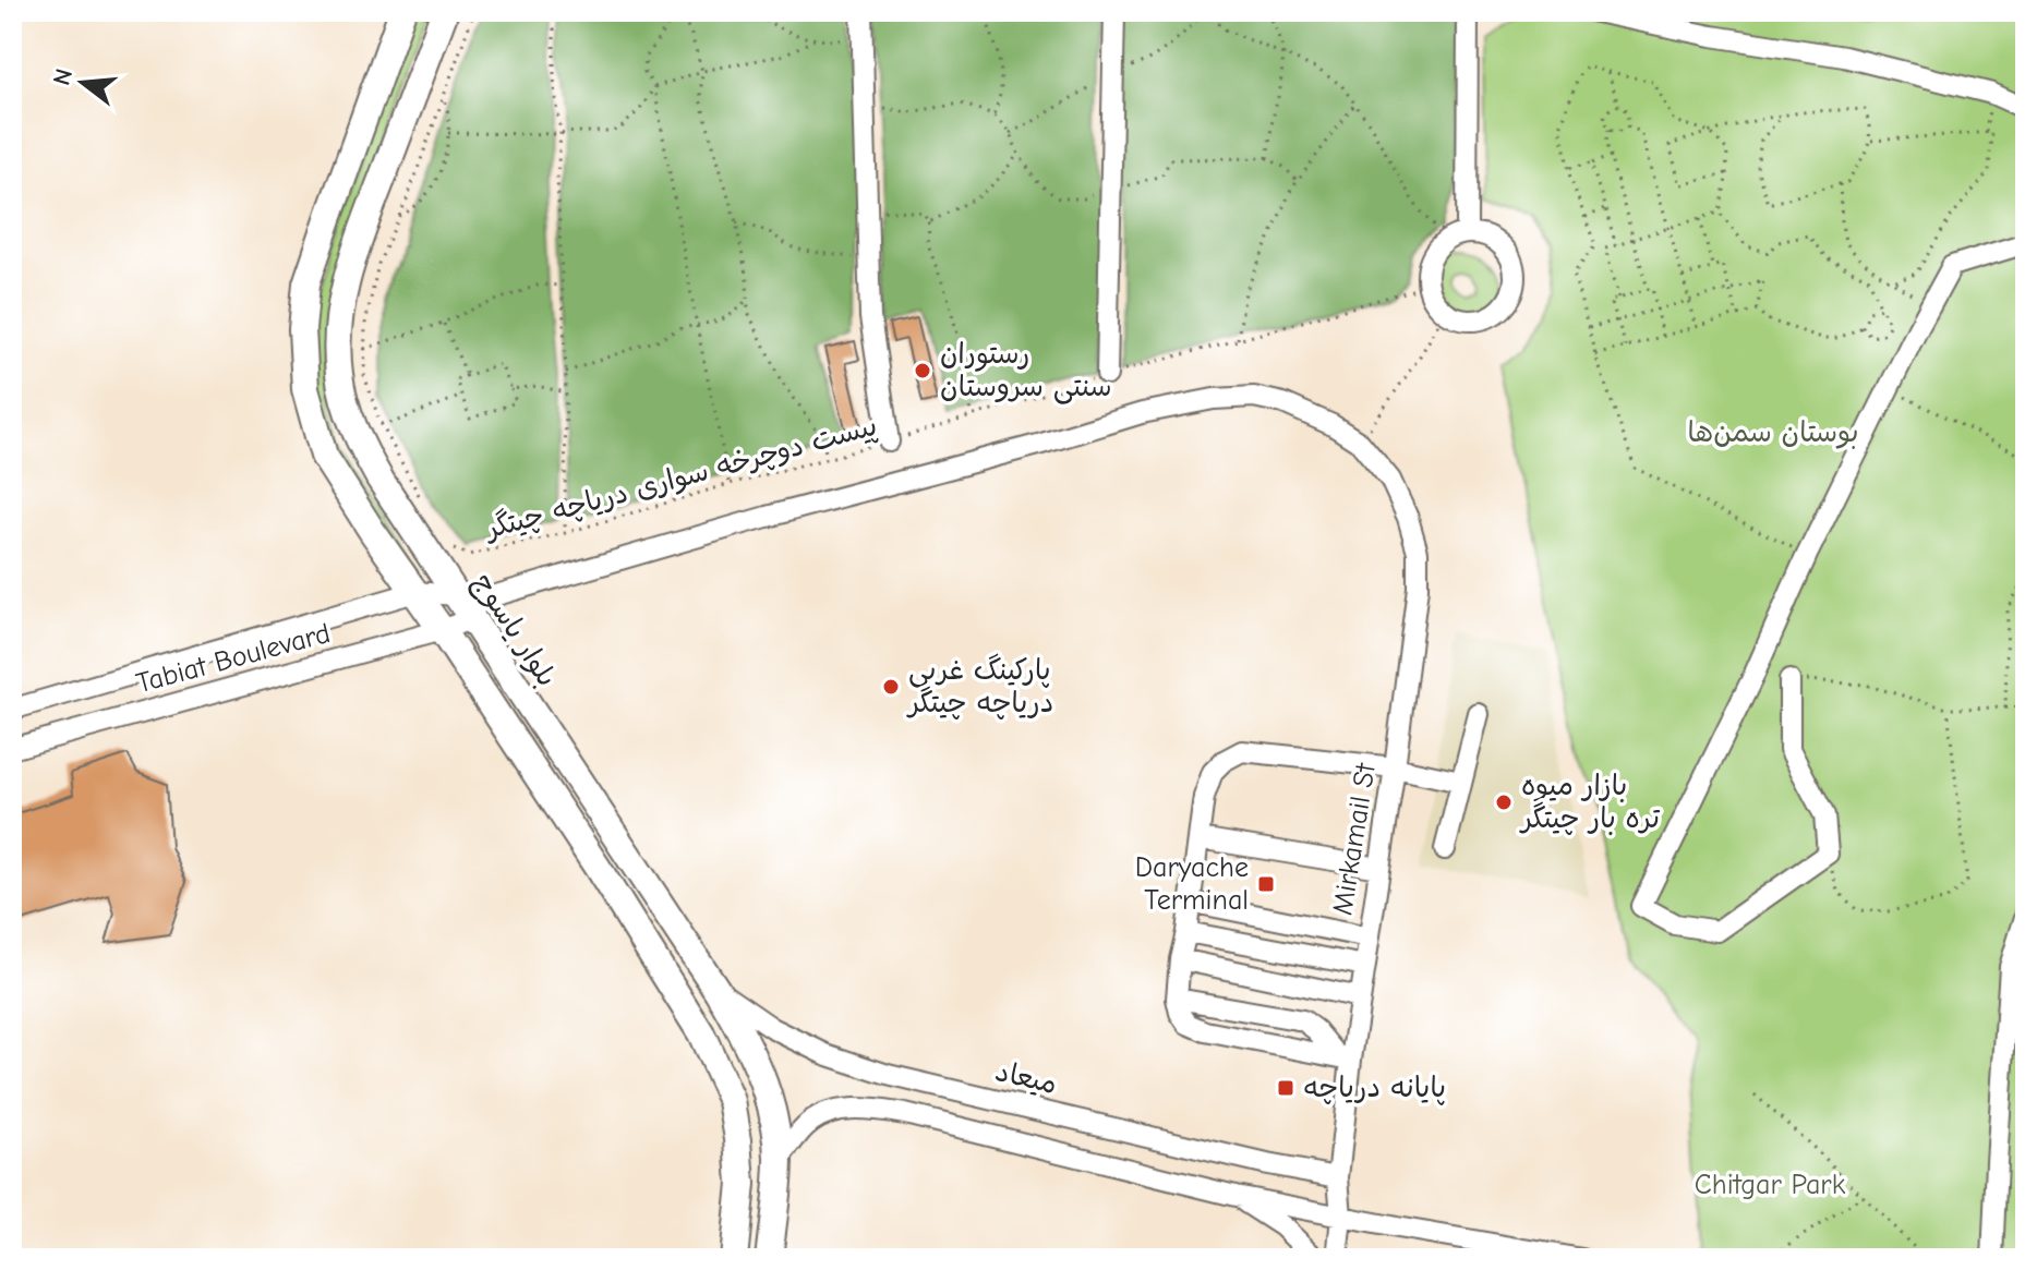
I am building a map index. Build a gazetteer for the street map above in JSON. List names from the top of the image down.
{
  "streets": {
    "main road": ["بلوار یاسوج"],
    "street": ["Tabiat Boulevard", "Mirkamail St", "میعاد"],
    "path": ["پیست دوچرخه سواری دریاچه چیتگر"]
  },
  "crossings": [
    ["بلوار یاسوج", "Tabiat Boulevard"],
    ["بلوار یاسوج", "میعاد"],
    ["Mirkamail St", "میعاد"]
  ],
  "parks": ["بوستان سمن‌ها", "Chitgar Park"],
  "places": {
    "other": ["رستوران سنتی سروستان", "پارکینگ غربی دریاچه چیتگر", "بازار میوه تره بار چیتگر"],
    "transit": ["Daryache Terminal", "پایانه دریاچه"]
  },
  "north": "left"
}
